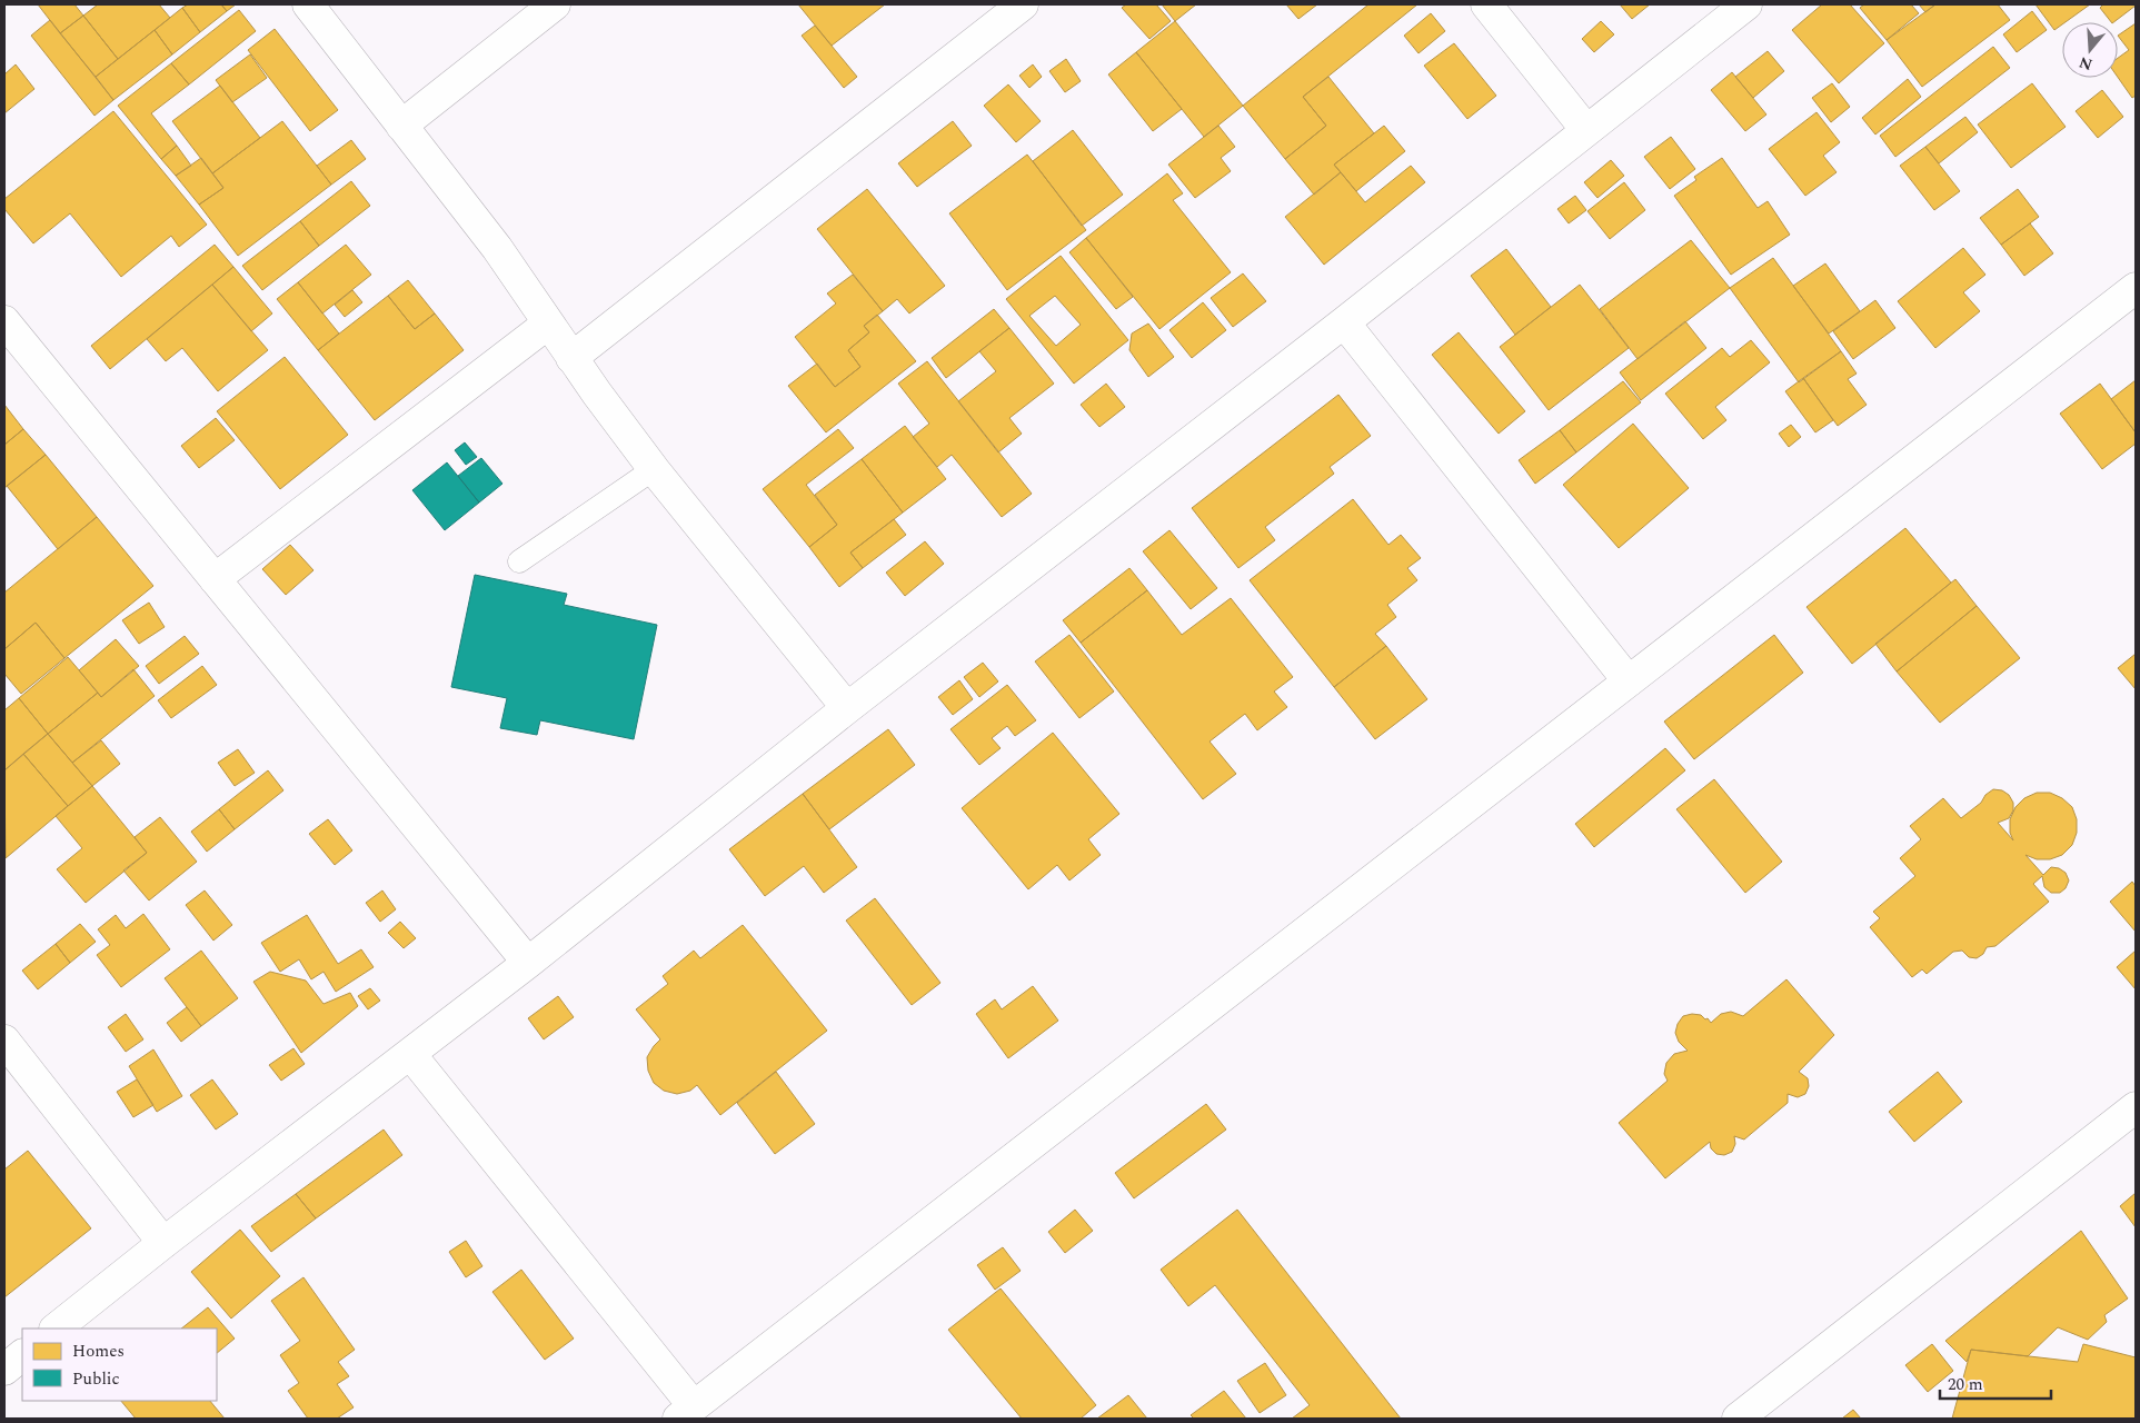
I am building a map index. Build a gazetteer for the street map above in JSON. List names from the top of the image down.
{
  "legend": ["Homes", "Public"],
  "scale_bar": "20 m",
  "north": "bottom"
}
